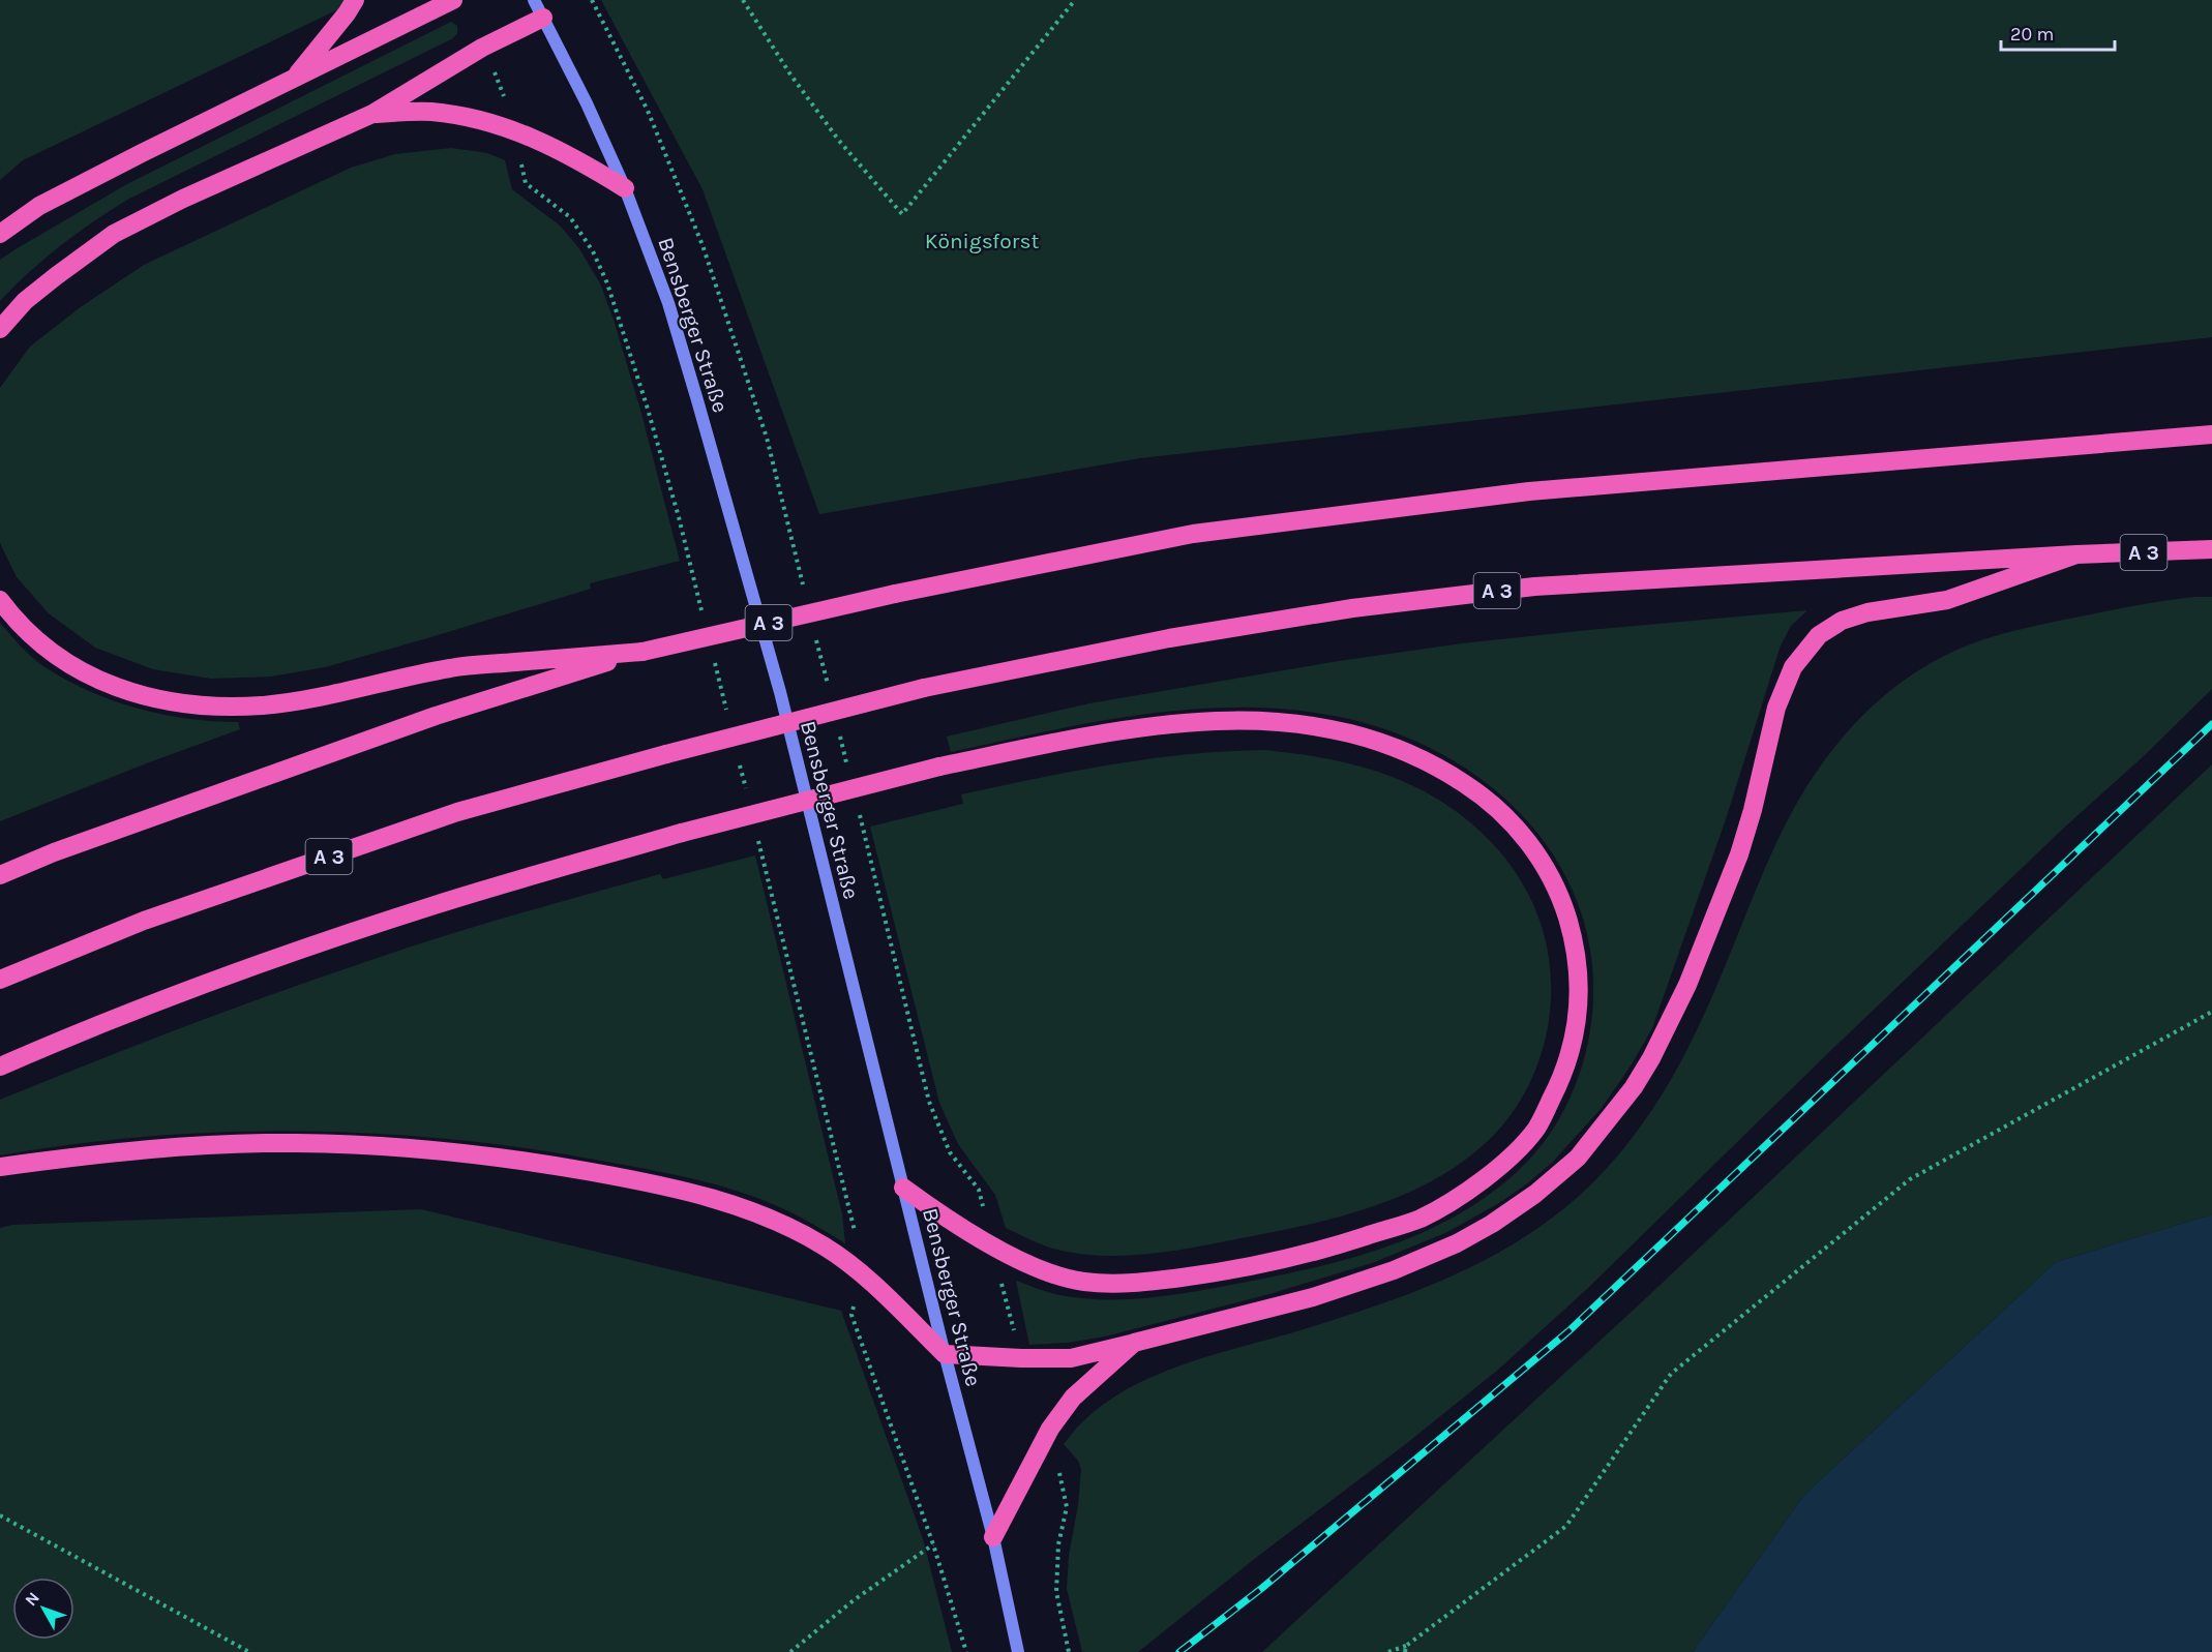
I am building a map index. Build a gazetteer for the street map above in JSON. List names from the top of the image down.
{
  "streets": {
    "highway": ["A 3"],
    "main road": ["Bensberger Straße"]
  },
  "parks": ["Königsforst"],
  "scale_bar": "20 m",
  "north": "top left"
}
